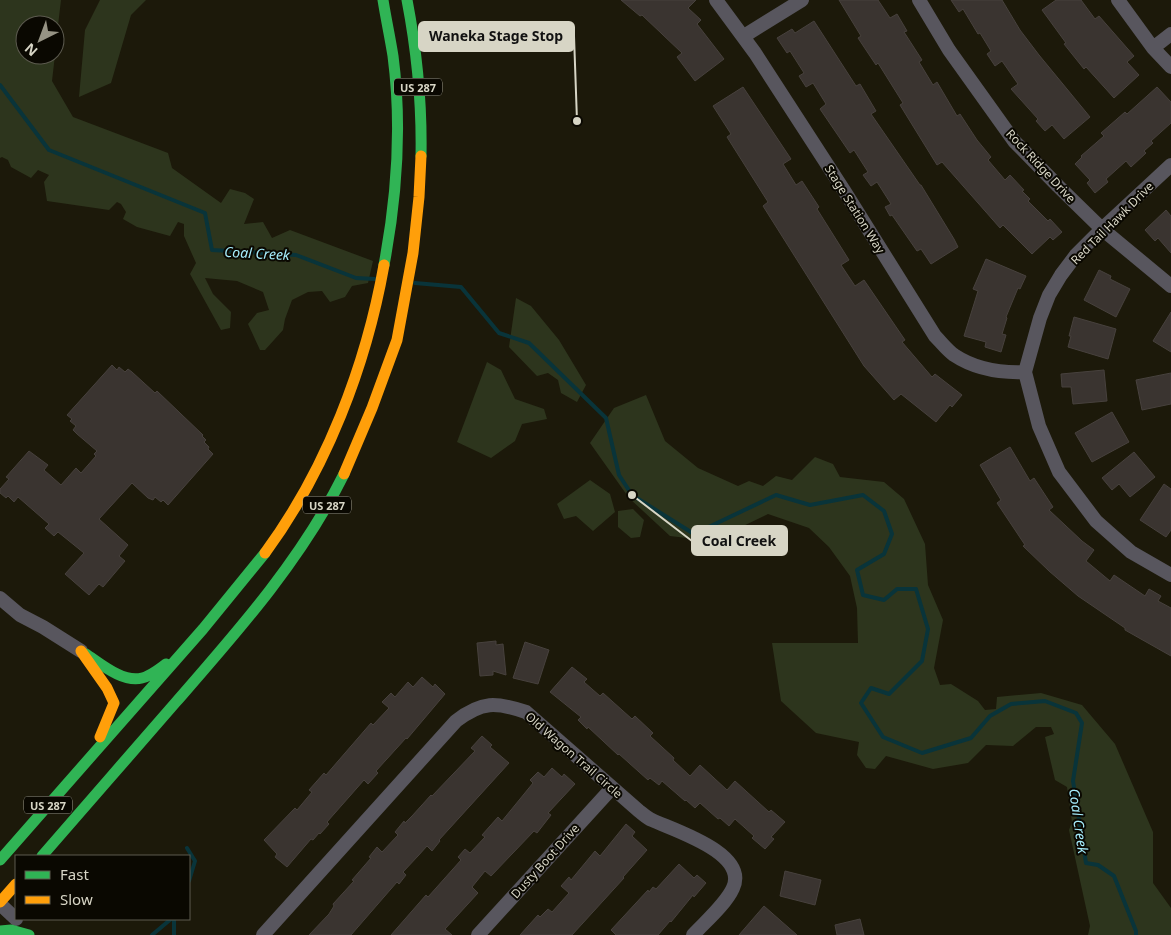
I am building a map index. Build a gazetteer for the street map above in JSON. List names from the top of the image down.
{
  "streets": {
    "main road": ["US 287"],
    "street": [
      "Rock Ridge Drive",
      "Stage Station Way",
      "Red Tail Hawk Drive",
      "Old Wagon Trail Circle",
      "Dusty Boot Drive"
    ]
  },
  "crossings": [
    ["Rock Ridge Drive", "Red Tail Hawk Drive"],
    ["Stage Station Way", "Red Tail Hawk Drive"],
    ["Old Wagon Trail Circle", "Dusty Boot Drive"]
  ],
  "water": ["Coal Creek"],
  "places": ["Waneka Stage Stop", "Coal Creek"],
  "legend": ["Fast", "Slow"],
  "north": "bottom left"
}
